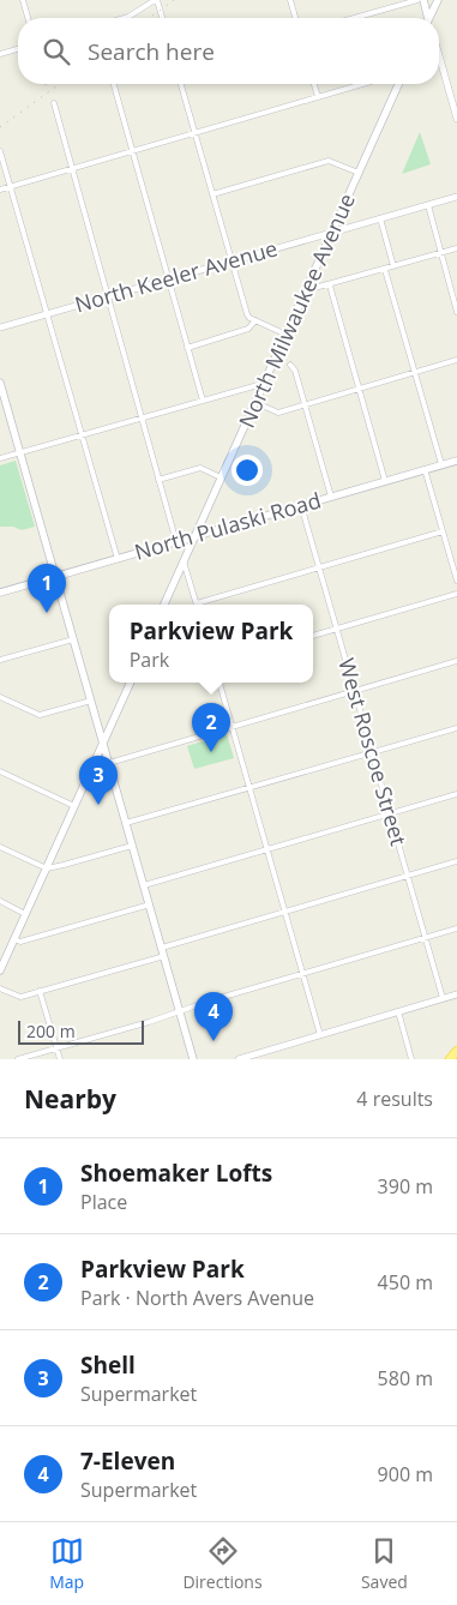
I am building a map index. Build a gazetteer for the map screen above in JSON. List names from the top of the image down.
{
  "streets": {
    "main road": ["North Milwaukee Avenue", "North Pulaski Road"],
    "street": ["North Keeler Avenue", "West Roscoe Street"]
  },
  "crossings": [
    ["North Keeler Avenue", "North Milwaukee Avenue"],
    ["North Milwaukee Avenue", "North Pulaski Road"],
    ["North Pulaski Road", "West Roscoe Street"]
  ],
  "scale_bar": "200 m",
  "page": {
    "search": "Search here",
    "pins": [
      "1",
      "2",
      "3",
      "4"
    ],
    "popup": ["Parkview Park", "Park"],
    "scale": "200 m",
    "heading": ["Nearby", "4 results"],
    "list": [
      {
        "mark": "1",
        "name": "Shoemaker Lofts",
        "note": "Place",
        "value": "390 m"
      },
      {
        "mark": "2",
        "name": "Parkview Park",
        "note": "Park · North Avers Avenue",
        "value": "450 m"
      },
      {
        "mark": "3",
        "name": "Shell",
        "note": "Supermarket",
        "value": "580 m"
      },
      {
        "mark": "4",
        "name": "7-Eleven",
        "note": "Supermarket",
        "value": "900 m"
      }
    ],
    "nav": ["Map", "Directions", "Saved"]
  }
}
